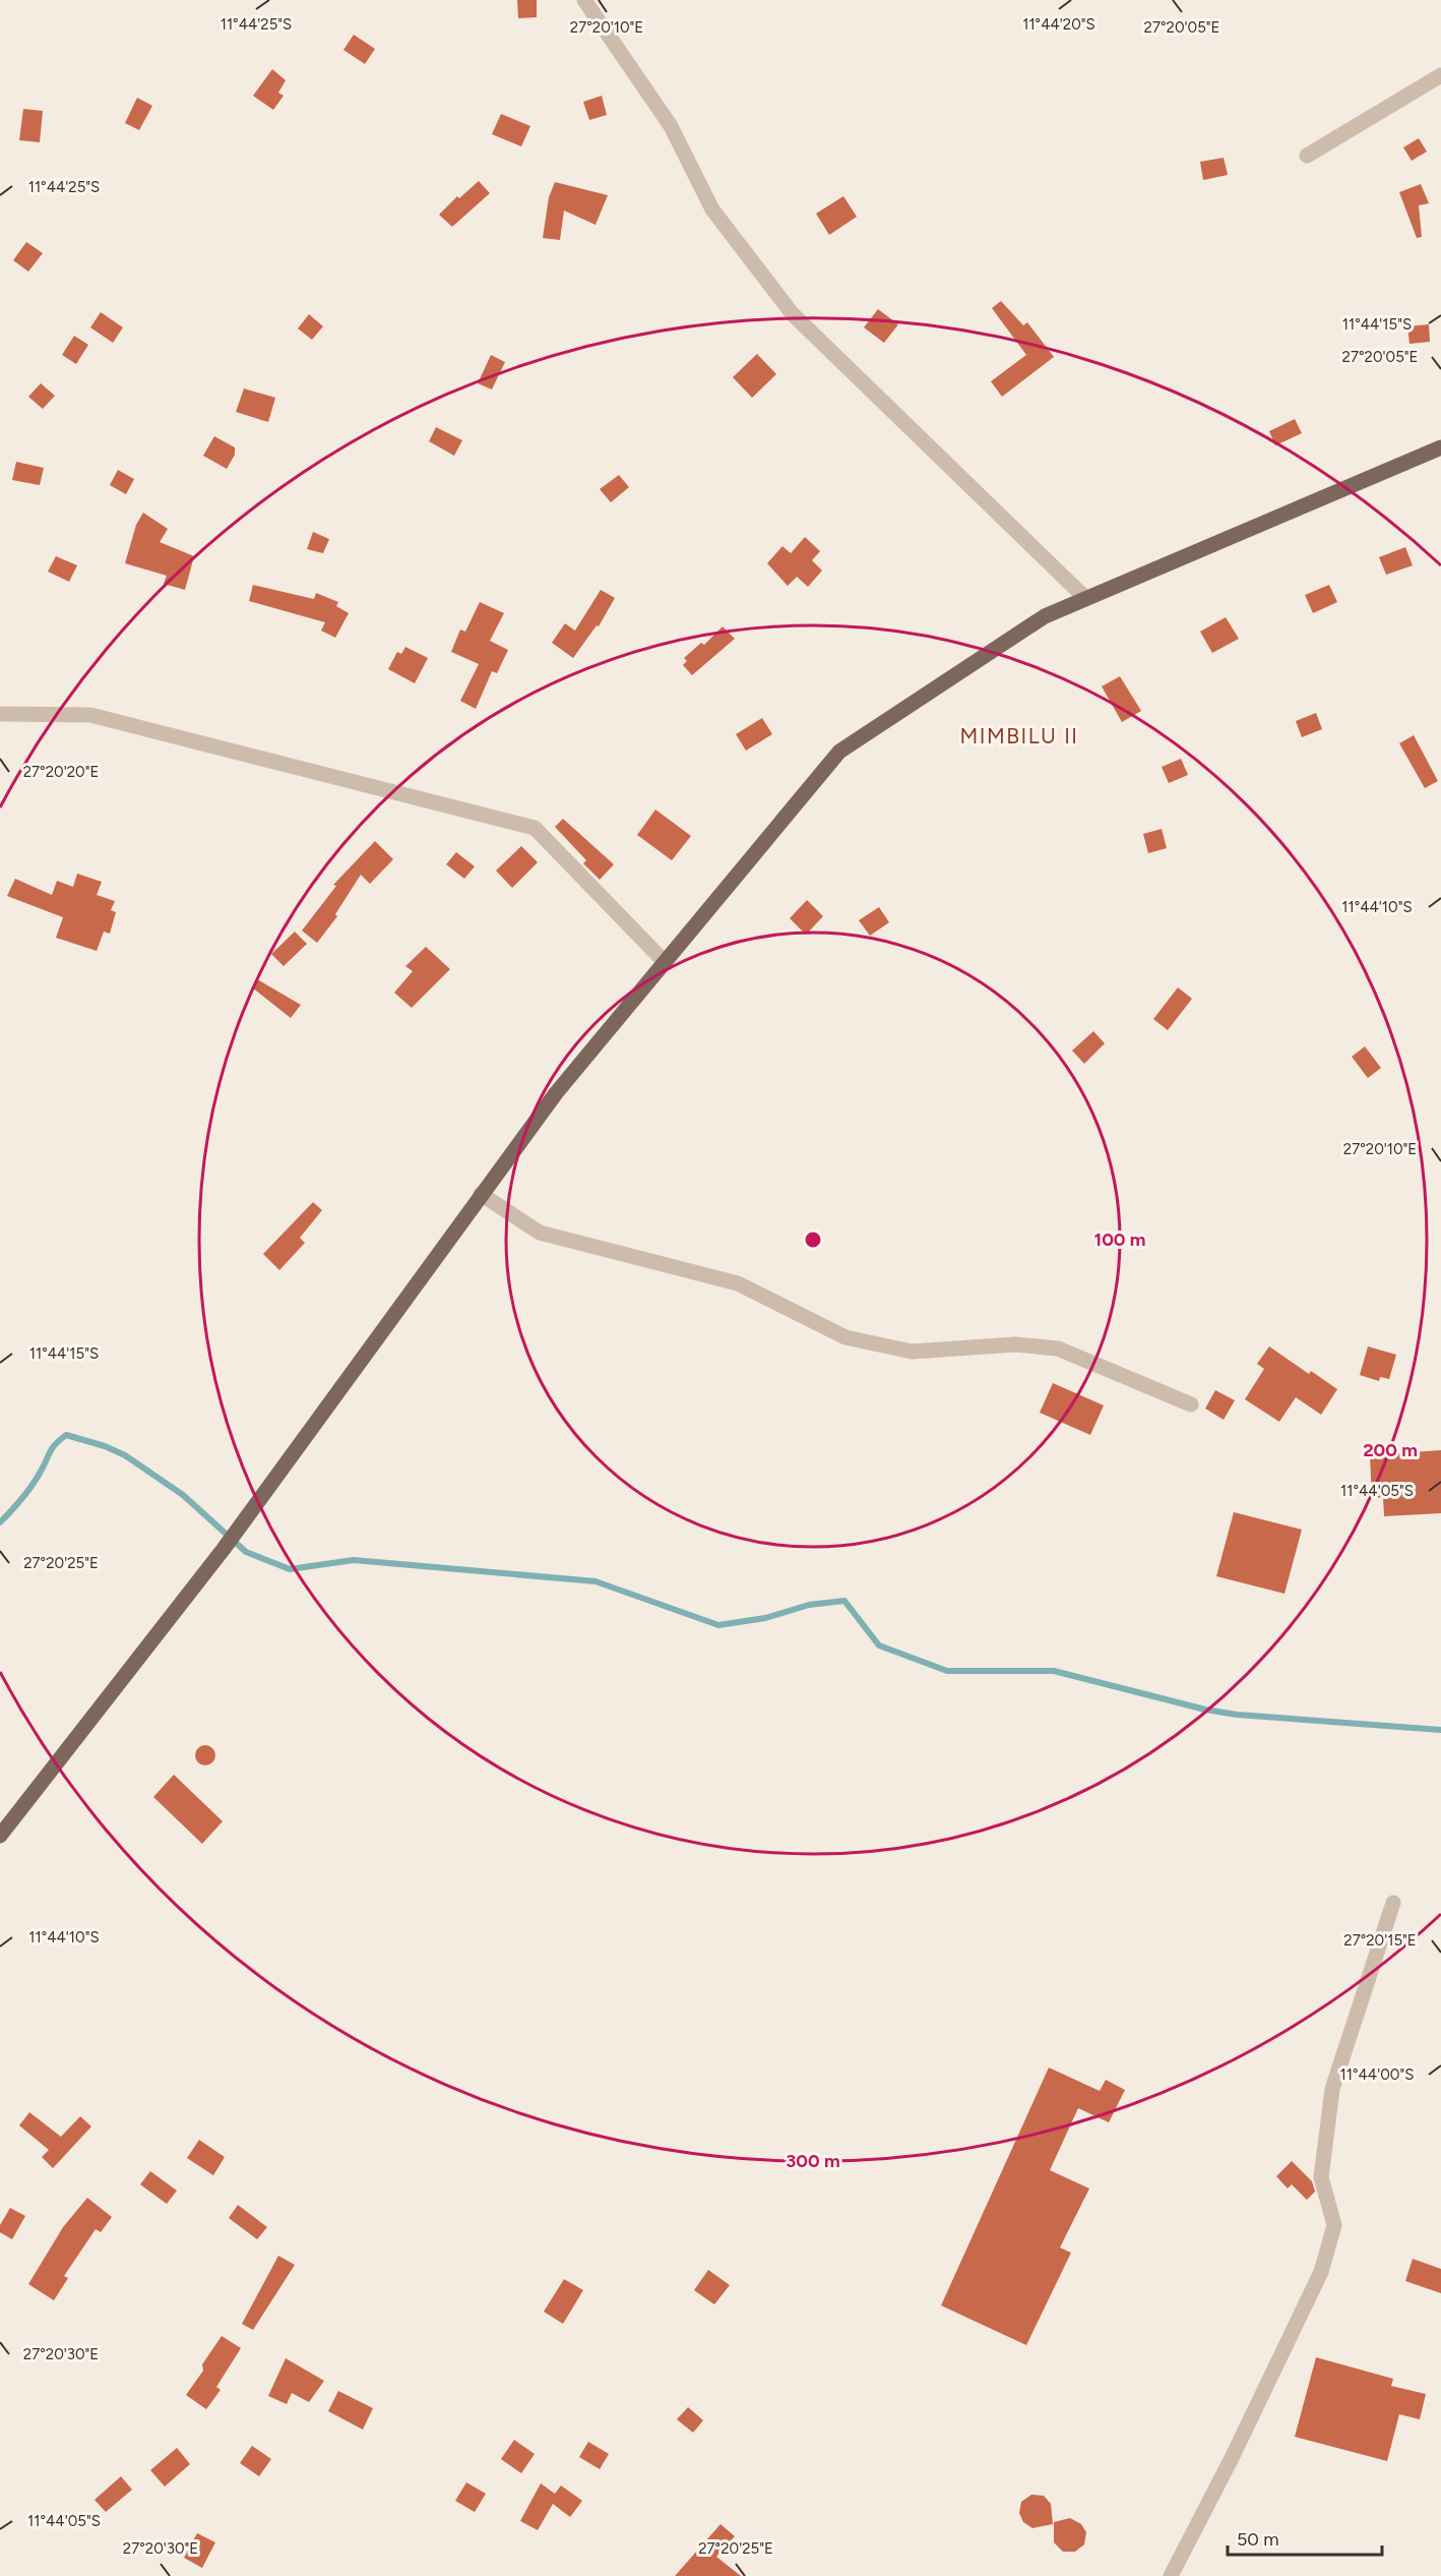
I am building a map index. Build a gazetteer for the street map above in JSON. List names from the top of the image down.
{
  "districts": ["MIMBILU II"],
  "scale_bar": "50 m",
  "coordinates": [
    "11°44'25\"S",
    "11°44'20\"S",
    "27°20'10\"E",
    "27°20'05\"E",
    "11°44'15\"S",
    "27°20'20\"E",
    "11°44'10\"S",
    "11°44'05\"S",
    "27°20'25\"E",
    "27°20'15\"E",
    "11°44'00\"S",
    "27°20'30\"E"
  ],
  "rings": ["100 m", "200 m", "300 m"]
}
